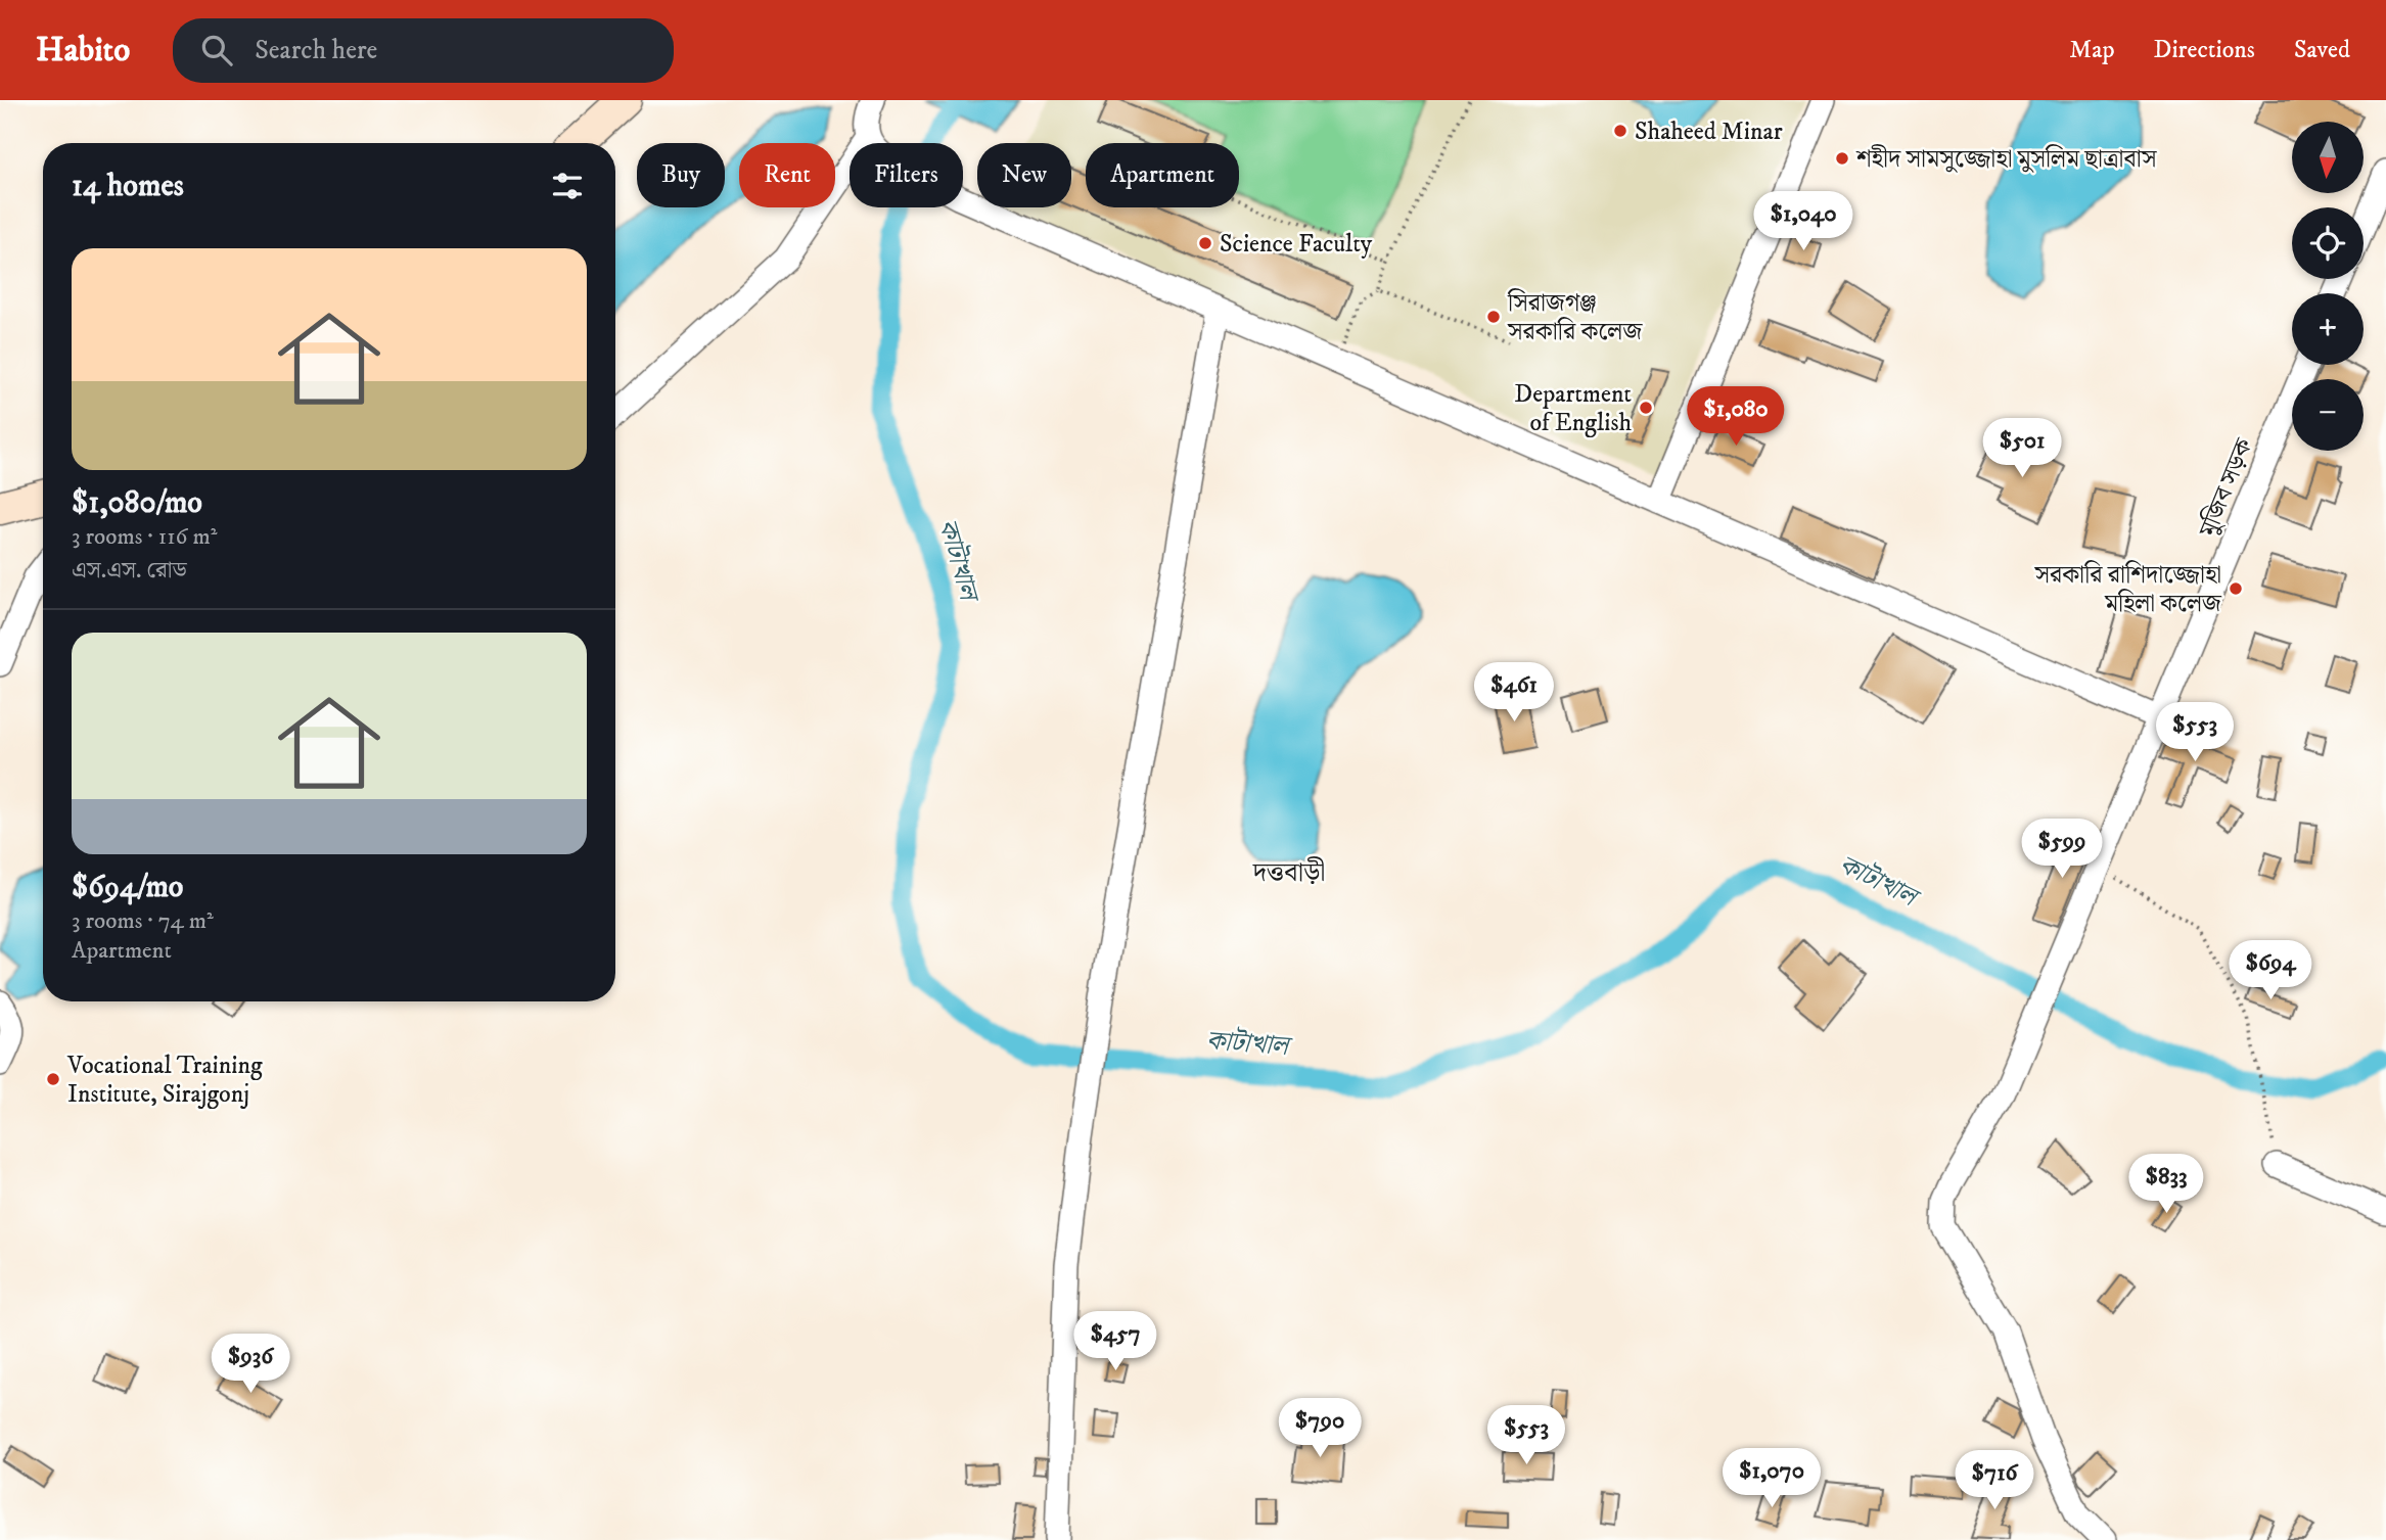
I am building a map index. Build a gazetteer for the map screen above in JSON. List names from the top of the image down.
{
  "streets": {
    "street": ["মুজিব সড়ক"]
  },
  "districts": ["দত্তবাড়ী"],
  "water": ["কাটাখাল"],
  "places": [
    "Shaheed Minar",
    "শহীদ সামসুজ্জোহা মুসলিম ছাত্রাবাস",
    "Science Faculty",
    "সিরাজগঞ্জ সরকারি কলেজ",
    "Department of English",
    "সরকারি রাশিদাজ্জোহা মহিলা কলেজ",
    "Vocational Training Institute, Sirajgonj"
  ],
  "north": "bottom",
  "page": {
    "header": "Habito",
    "search": "Search here",
    "nav": ["Map", "Directions", "Saved"],
    "map_buttons": ["+", "−"],
    "chip": [
      "Buy",
      "Rent",
      "Filters",
      "New",
      "Apartment"
    ],
    "heading": "14 homes",
    "price": [
      "$1,040",
      "$1,080",
      "$501",
      "$461",
      "$553",
      "$599",
      "$694",
      "$833",
      "$457",
      "$936",
      "$790",
      "$553",
      "$1,070",
      "$716"
    ],
    "list": [
      {
        "name": "$1,080/mo",
        "note": "3 rooms · 116 m² · এস.এস. রোড"
      },
      {
        "name": "$694/mo",
        "note": "3 rooms · 74 m² · Apartment"
      }
    ]
  }
}
